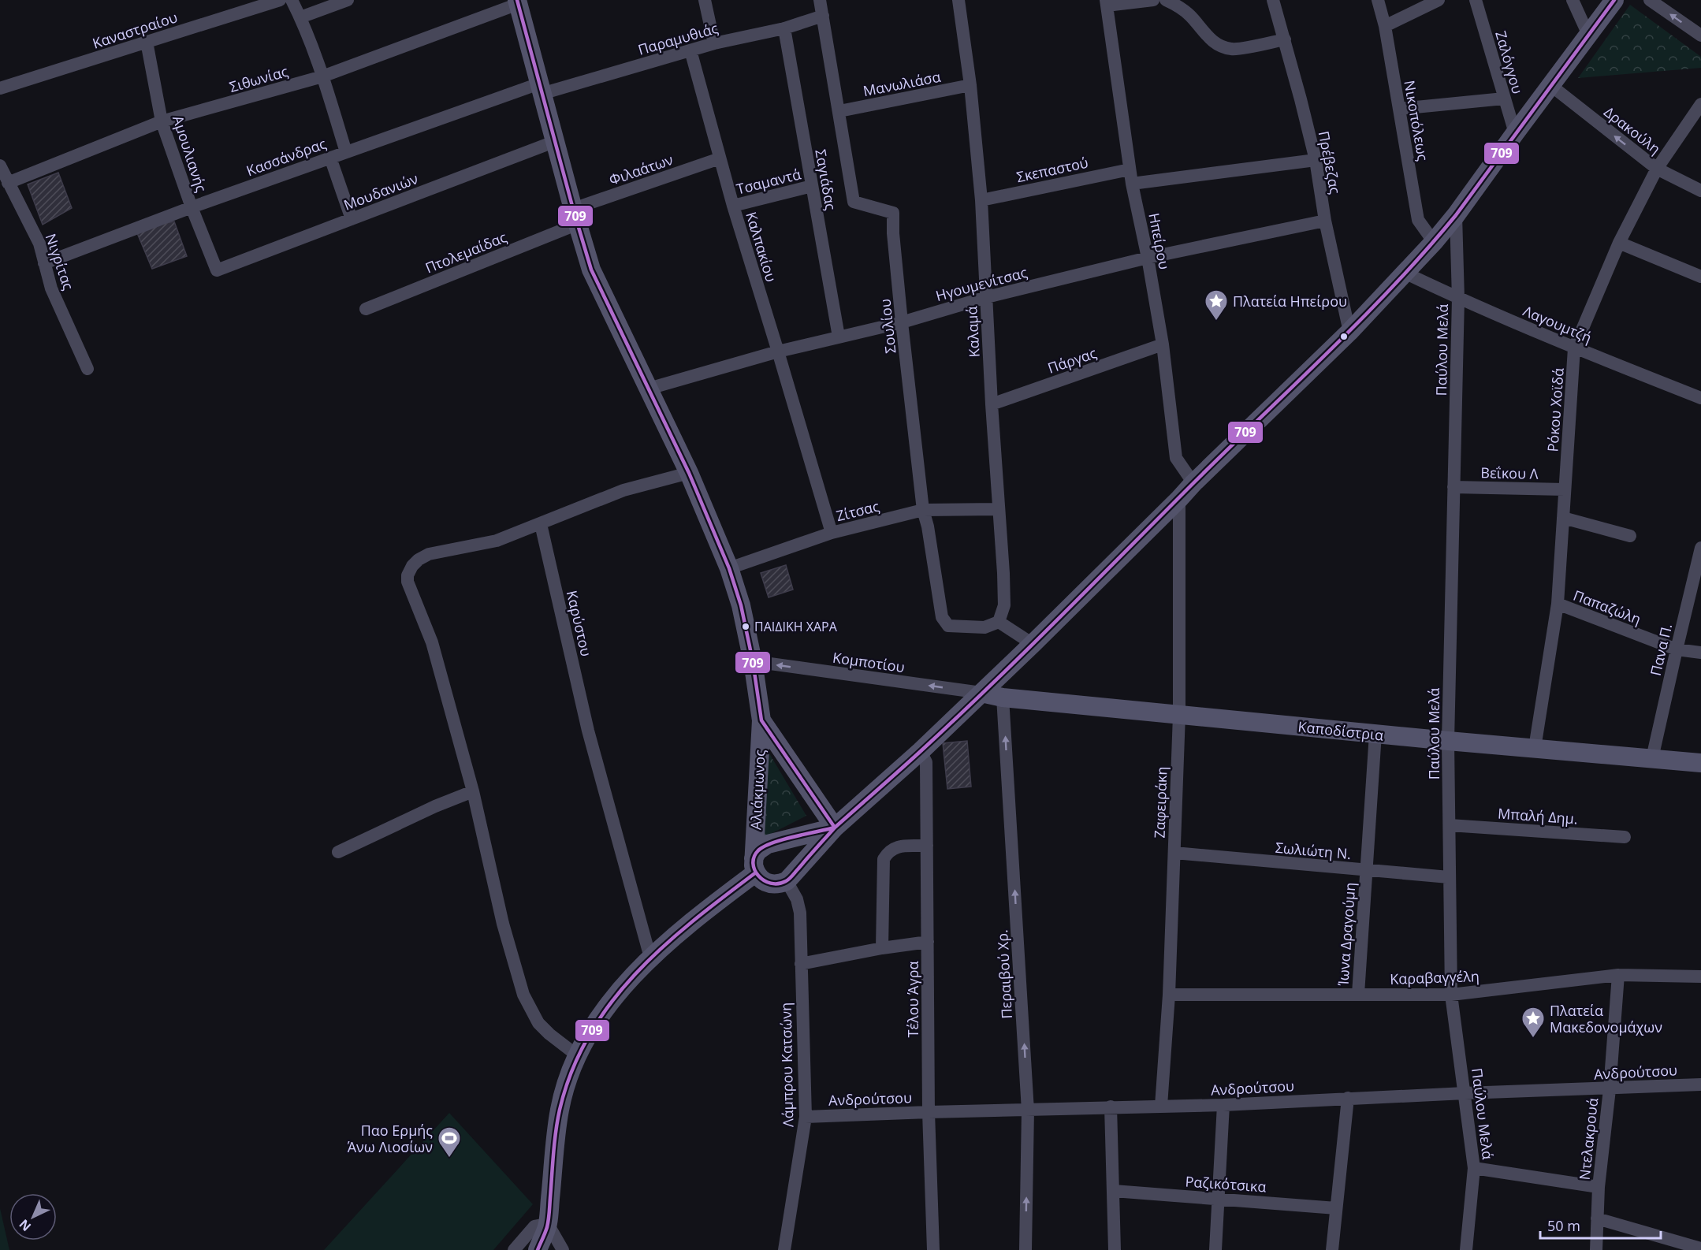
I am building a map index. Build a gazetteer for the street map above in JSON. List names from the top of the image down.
{
  "streets": {
    "street": [
      "Καναστραίου",
      "Παραμυθιάς",
      "Ζαλόγγου",
      "Σιθωνίας",
      "Μανωλιάσα",
      "Νικοπόλεως",
      "Δρακούλη",
      "Αμουλιανής",
      "Κασσάνδρας",
      "Πρέβεζας",
      "Φιλαάτων",
      "Σκεπαστού",
      "Σαγιάδας",
      "Τσαμαντά",
      "Μουδανιών",
      "Ηπείρου",
      "Καλπακίου",
      "Πτολεμαίδας",
      "Νιγρίτας",
      "Ηγουμενίτσας",
      "Λαγουμτζή",
      "Σουλίου",
      "Καλαμά",
      "Παύλου Μελά",
      "Πάργας",
      "Ρόκου Χοϊδά",
      "Βεΐκου Λ",
      "Ζίτσας",
      "Παπαζώλη",
      "Καρύστου",
      "Πανα Π.",
      "Κομποτίου",
      "Καποδίστρια",
      "Αλιάκμωνος",
      "Ζαφειράκη",
      "Μπαλή Δημ.",
      "Σωλιώτη Ν.",
      "Ίωνα Δραγούμη",
      "Περαιβού Χρ.",
      "Καραβαγγέλη",
      "Τέλου Άγρα",
      "Λάμπρου Κατσώνη",
      "Ανδρούτσου",
      "Ντελακρουά",
      "Ραζικότσικα"
    ]
  },
  "crossings": [
    ["Καναστραίου", "Αμουλιανής"],
    ["Παραμυθιάς", "Κασσάνδρας"],
    ["Παραμυθιάς", "Σαγιάδας"],
    ["Παραμυθιάς", "Καλπακίου"],
    ["Παραμυθιάς", "Σουλίου"],
    ["Παραμυθιάς", "Αλιάκμωνος"],
    ["Σιθωνίας", "Αμουλιανής"],
    ["Σιθωνίας", "Νιγρίτας"],
    ["Σιθωνίας", "Αλιάκμωνος"],
    ["Μανωλιάσα", "Σουλίου"],
    ["Μανωλιάσα", "Καλαμά"],
    ["Δρακούλη", "Ρόκου Χοϊδά"],
    ["Αμουλιανής", "Κασσάνδρας"],
    ["Αμουλιανής", "Μουδανιών"],
    ["Κασσάνδρας", "Νιγρίτας"],
    ["Κασσάνδρας", "Αλιάκμωνος"],
    ["Πρέβεζας", "Ηγουμενίτσας"],
    ["Φιλαάτων", "Καλπακίου"],
    ["Φιλαάτων", "Πτολεμαίδας"],
    ["Φιλαάτων", "Αλιάκμωνος"],
    ["Σκεπαστού", "Ηπείρου"],
    ["Σκεπαστού", "Καλαμά"],
    ["Σαγιάδας", "Τσαμαντά"],
    ["Σαγιάδας", "Ηγουμενίτσας"],
    ["Τσαμαντά", "Καλπακίου"],
    ["Μουδανιών", "Αλιάκμωνος"],
    ["Ηπείρου", "Ηγουμενίτσας"],
    ["Ηπείρου", "Πάργας"],
    ["Καλπακίου", "Ηγουμενίτσας"],
    ["Καλπακίου", "Ζίτσας"],
    ["Πτολεμαίδας", "Αλιάκμωνος"],
    ["Ηγουμενίτσας", "Σουλίου"],
    ["Ηγουμενίτσας", "Καλαμά"],
    ["Ηγουμενίτσας", "Αλιάκμωνος"],
    ["Λαγουμτζή", "Παύλου Μελά"],
    ["Λαγουμτζή", "Ρόκου Χοϊδά"],
    ["Σουλίου", "Καλαμά"],
    ["Σουλίου", "Ζίτσας"],
    ["Καλαμά", "Πάργας"],
    ["Καλαμά", "Ζίτσας"],
    ["Παύλου Μελά", "Βεΐκου Λ"],
    ["Παύλου Μελά", "Καποδίστρια"],
    ["Παύλου Μελά", "Μπαλή Δημ."],
    ["Παύλου Μελά", "Σωλιώτη Ν."],
    ["Παύλου Μελά", "Καραβαγγέλη"],
    ["Παύλου Μελά", "Ανδρούτσου"],
    ["Ρόκου Χοϊδά", "Βεΐκου Λ"],
    ["Ρόκου Χοϊδά", "Παπαζώλη"],
    ["Ρόκου Χοϊδά", "Καποδίστρια"],
    ["Ζίτσας", "Αλιάκμωνος"],
    ["Παπαζώλη", "Πανα Π."],
    ["Πανα Π.", "Καποδίστρια"],
    ["Κομποτίου", "Καποδίστρια"],
    ["Κομποτίου", "Αλιάκμωνος"],
    ["Καποδίστρια", "Ζαφειράκη"],
    ["Καποδίστρια", "Ίωνα Δραγούμη"],
    ["Καποδίστρια", "Περαιβού Χρ."],
    ["Ζαφειράκη", "Σωλιώτη Ν."],
    ["Ζαφειράκη", "Καραβαγγέλη"],
    ["Ζαφειράκη", "Ανδρούτσου"],
    ["Σωλιώτη Ν.", "Ίωνα Δραγούμη"],
    ["Ίωνα Δραγούμη", "Καραβαγγέλη"],
    ["Περαιβού Χρ.", "Ανδρούτσου"],
    ["Καραβαγγέλη", "Ντελακρουά"],
    ["Τέλου Άγρα", "Ανδρούτσου"],
    ["Λάμπρου Κατσώνη", "Ανδρούτσου"],
    ["Ανδρούτσου", "Ντελακρουά"]
  ],
  "one_way": ["Δρακούλη", "Κομποτίου", "Περαιβού Χρ."],
  "places": {
    "place": ["Πλατεία Ηπείρου", "Πλατεία Μακεδονομάχων"],
    "other": ["ΠΑΙΔΙΚΗ ΧΑΡΑ"],
    "sports": ["Παο Ερμής Άνω Λιοσίων"]
  },
  "lines": ["transit line 709"],
  "scale_bar": "50 m",
  "north": "bottom left"
}
